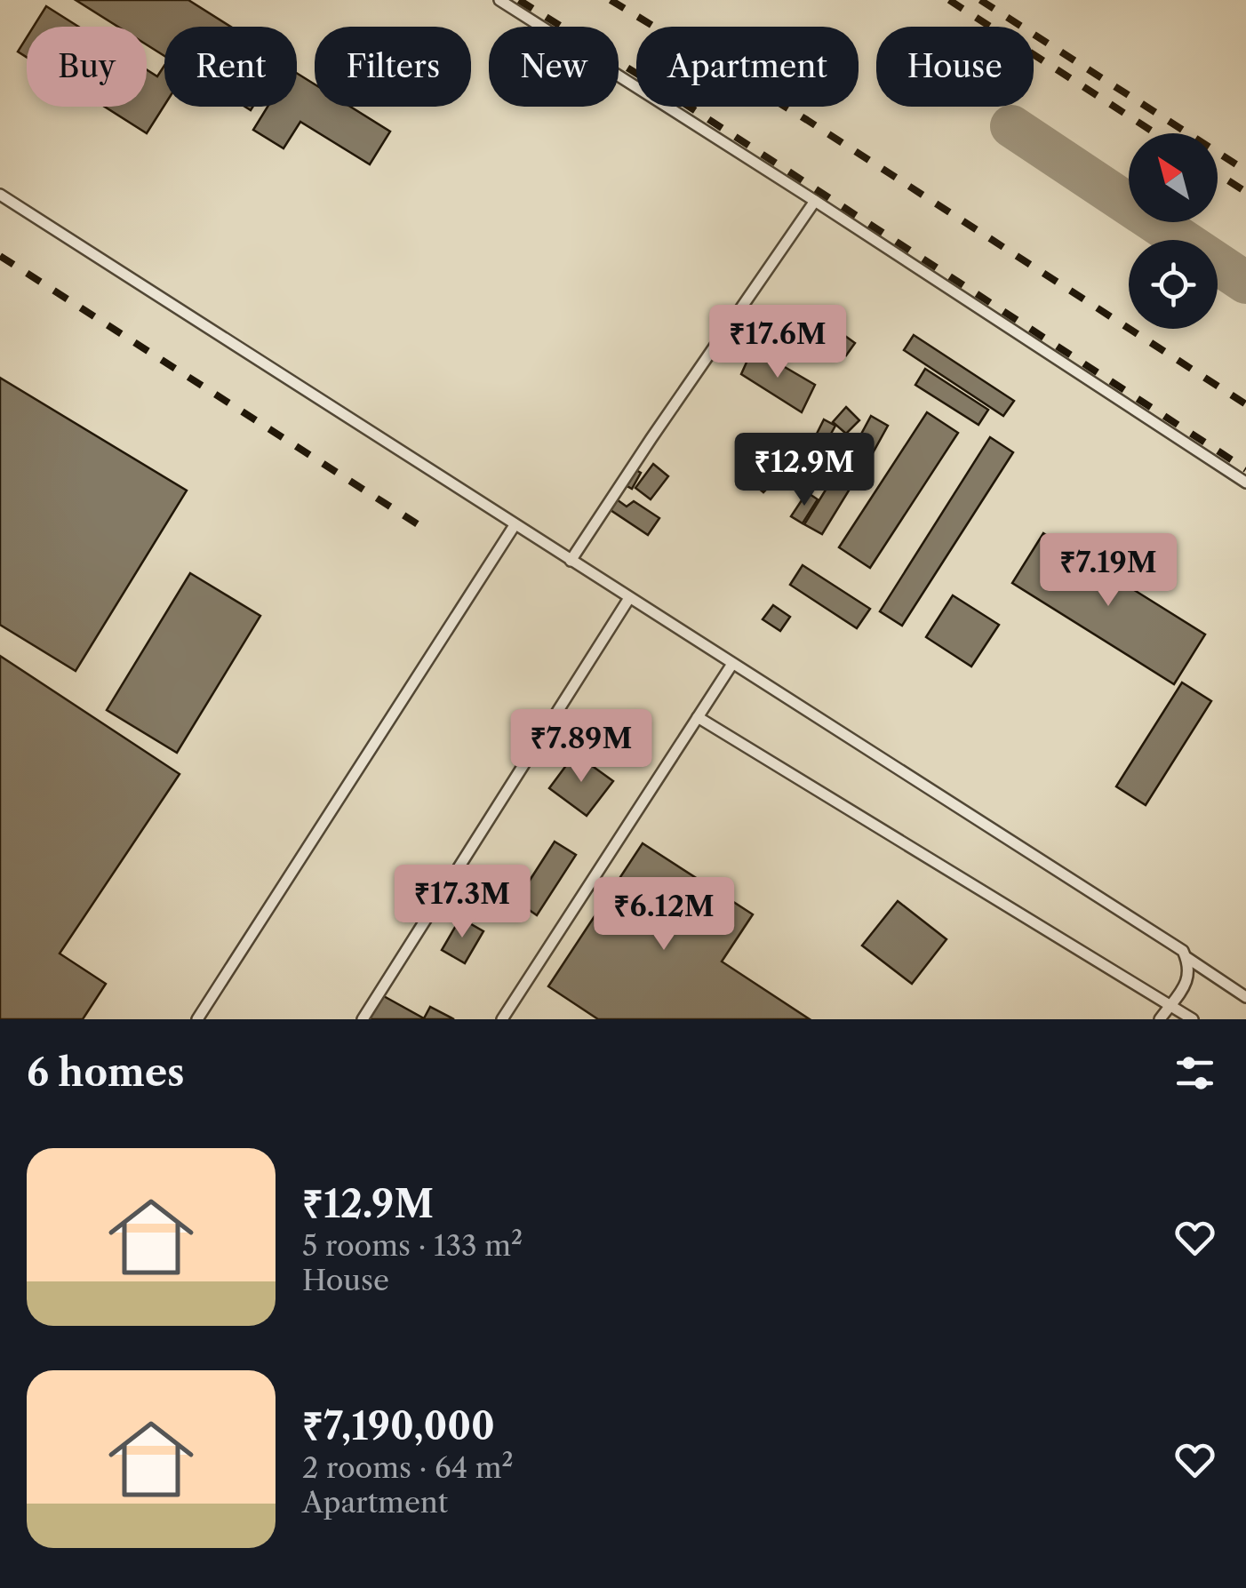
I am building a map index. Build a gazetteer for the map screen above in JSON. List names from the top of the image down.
{
  "north": "top left",
  "page": {
    "chip": [
      "Buy",
      "Rent",
      "Filters",
      "New",
      "Apartment",
      "House"
    ],
    "price": [
      "₹17.6M",
      "₹12.9M",
      "₹7.19M",
      "₹7.89M",
      "₹17.3M",
      "₹6.12M"
    ],
    "heading": "6 homes",
    "list": [
      {
        "name": "₹12.9M",
        "note": "5 rooms · 133 m² · House"
      },
      {
        "name": "₹7,190,000",
        "note": "2 rooms · 64 m² · Apartment"
      }
    ]
  }
}
